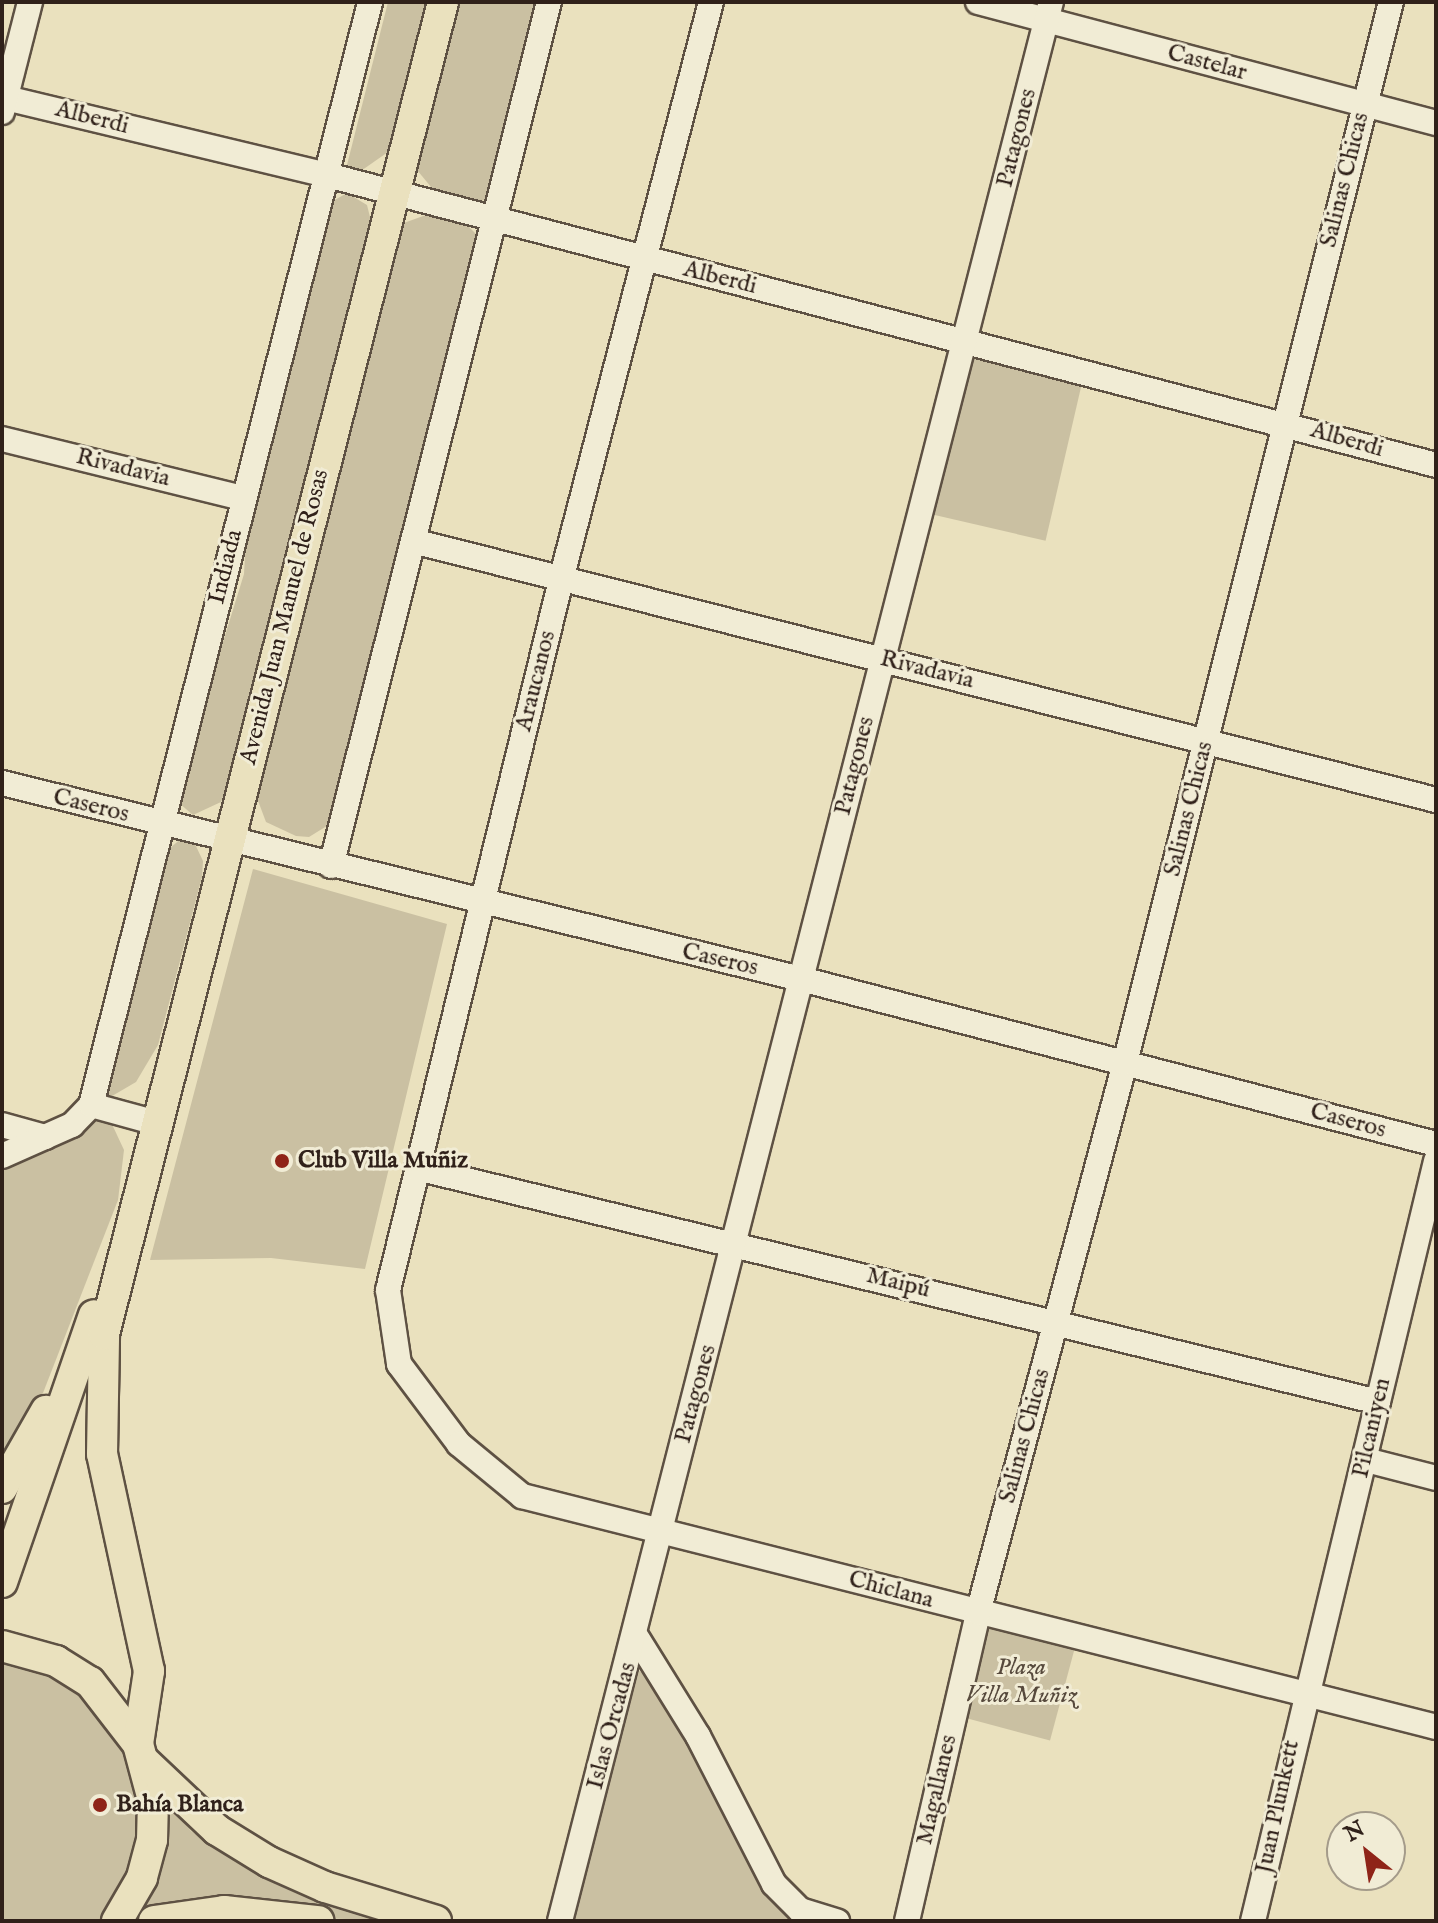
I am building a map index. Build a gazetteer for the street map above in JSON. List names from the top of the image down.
{
  "streets": {
    "main road": ["Avenida Juan Manuel de Rosas"],
    "street": [
      "Castelar",
      "Alberdi",
      "Patagones",
      "Salinas Chicas",
      "Rivadavia",
      "Indiada",
      "Araucanos",
      "Caseros",
      "Maipú",
      "Pilcaniyen",
      "Chiclana",
      "Islas Orcadas",
      "Magallanes",
      "Juan Plunkett"
    ]
  },
  "crossings": [
    ["Castelar", "Patagones"],
    ["Castelar", "Salinas Chicas"],
    ["Alberdi", "Patagones"],
    ["Alberdi", "Salinas Chicas"],
    ["Alberdi", "Indiada"],
    ["Alberdi", "Avenida Juan Manuel de Rosas"],
    ["Alberdi", "Araucanos"],
    ["Patagones", "Rivadavia"],
    ["Patagones", "Caseros"],
    ["Patagones", "Maipú"],
    ["Patagones", "Chiclana"],
    ["Patagones", "Islas Orcadas"],
    ["Salinas Chicas", "Rivadavia"],
    ["Salinas Chicas", "Caseros"],
    ["Salinas Chicas", "Maipú"],
    ["Salinas Chicas", "Chiclana"],
    ["Salinas Chicas", "Magallanes"],
    ["Rivadavia", "Indiada"],
    ["Rivadavia", "Araucanos"],
    ["Indiada", "Caseros"],
    ["Avenida Juan Manuel de Rosas", "Caseros"],
    ["Araucanos", "Caseros"],
    ["Araucanos", "Maipú"],
    ["Araucanos", "Chiclana"],
    ["Maipú", "Pilcaniyen"],
    ["Pilcaniyen", "Chiclana"],
    ["Pilcaniyen", "Juan Plunkett"],
    ["Chiclana", "Islas Orcadas"],
    ["Chiclana", "Magallanes"],
    ["Chiclana", "Juan Plunkett"]
  ],
  "parks": ["Plaza Villa Muñiz"],
  "places": ["Club Villa Muñiz", "Bahía Blanca"],
  "north": "top left"
}
